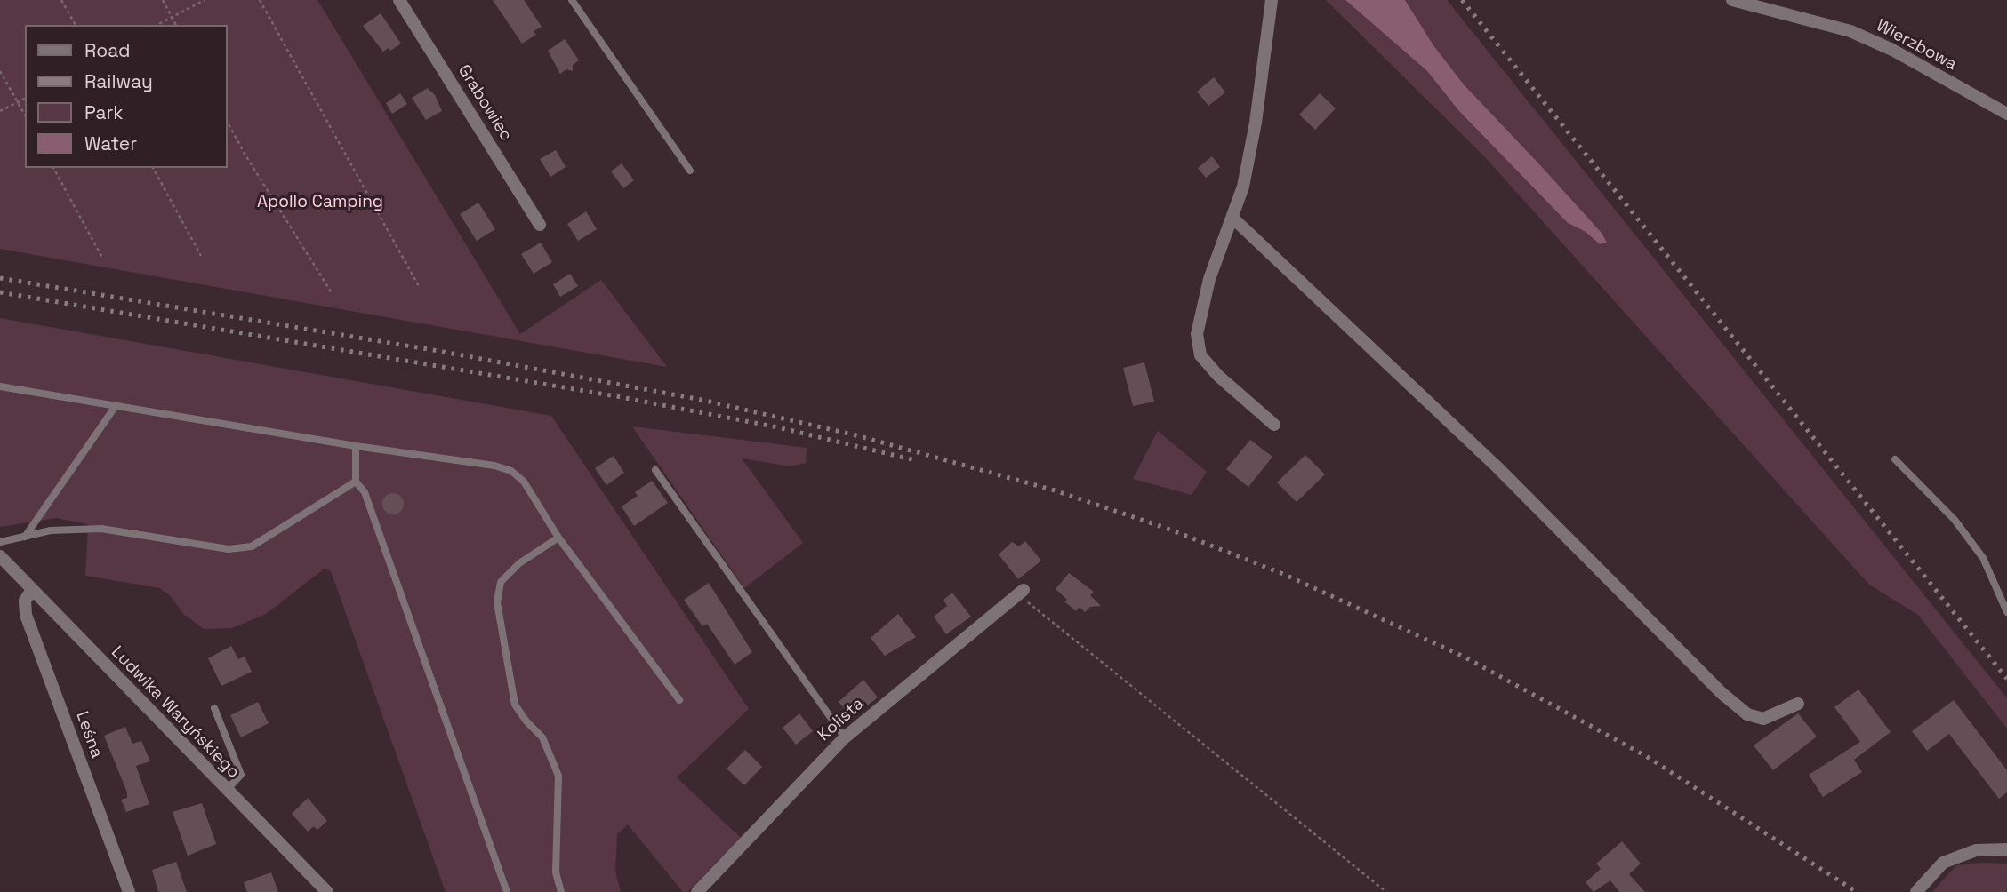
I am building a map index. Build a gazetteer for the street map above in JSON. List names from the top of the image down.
{
  "streets": {
    "street": [
      "Wierzbowa",
      "Grabowiec",
      "Ludwika Waryńskiego",
      "Kolista",
      "Leśna"
    ]
  },
  "crossings": [
    ["Ludwika Waryńskiego", "Leśna"]
  ],
  "parks": ["Apollo Camping"],
  "legend": [
    "Road",
    "Railway",
    "Park",
    "Water"
  ]
}
